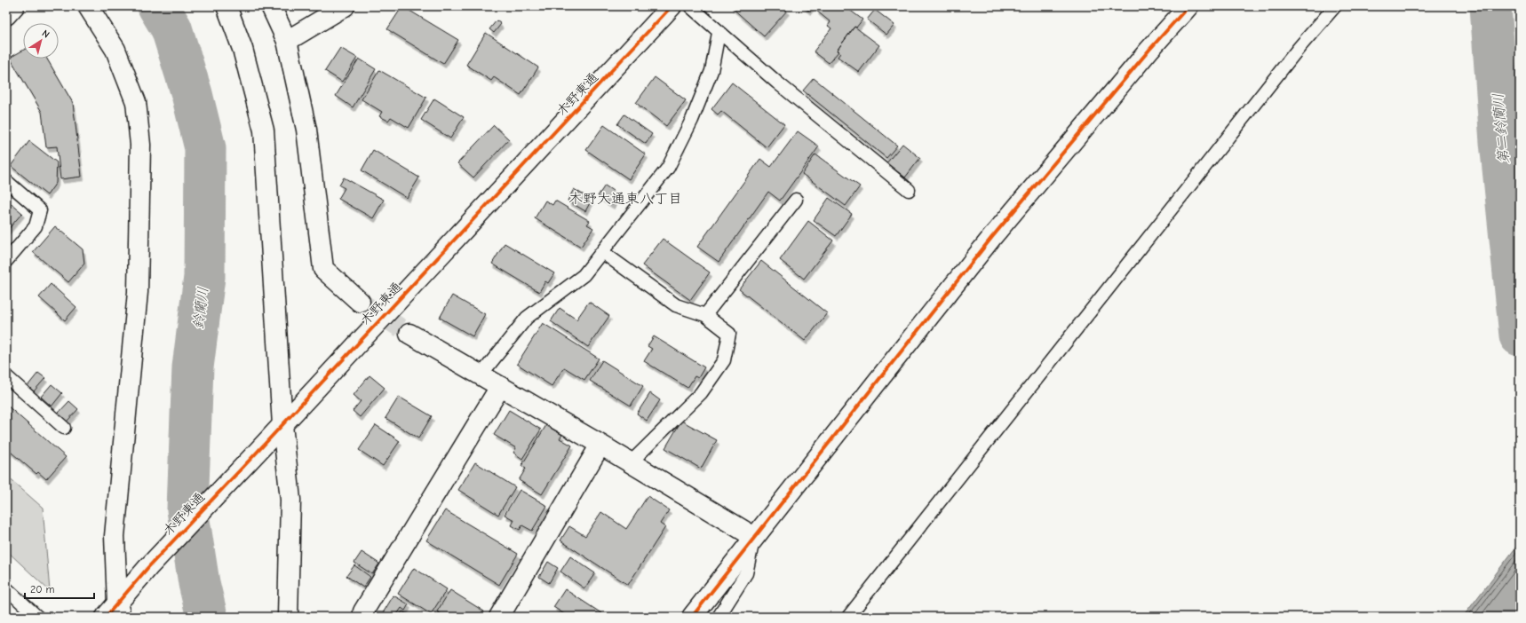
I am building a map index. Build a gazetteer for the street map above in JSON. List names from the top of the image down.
{
  "streets": {
    "street": ["木野東通"]
  },
  "districts": ["木野大通東八丁目"],
  "water": ["第二鈴蘭川", "鈴蘭川"],
  "scale_bar": "20 m",
  "north": "top right"
}
